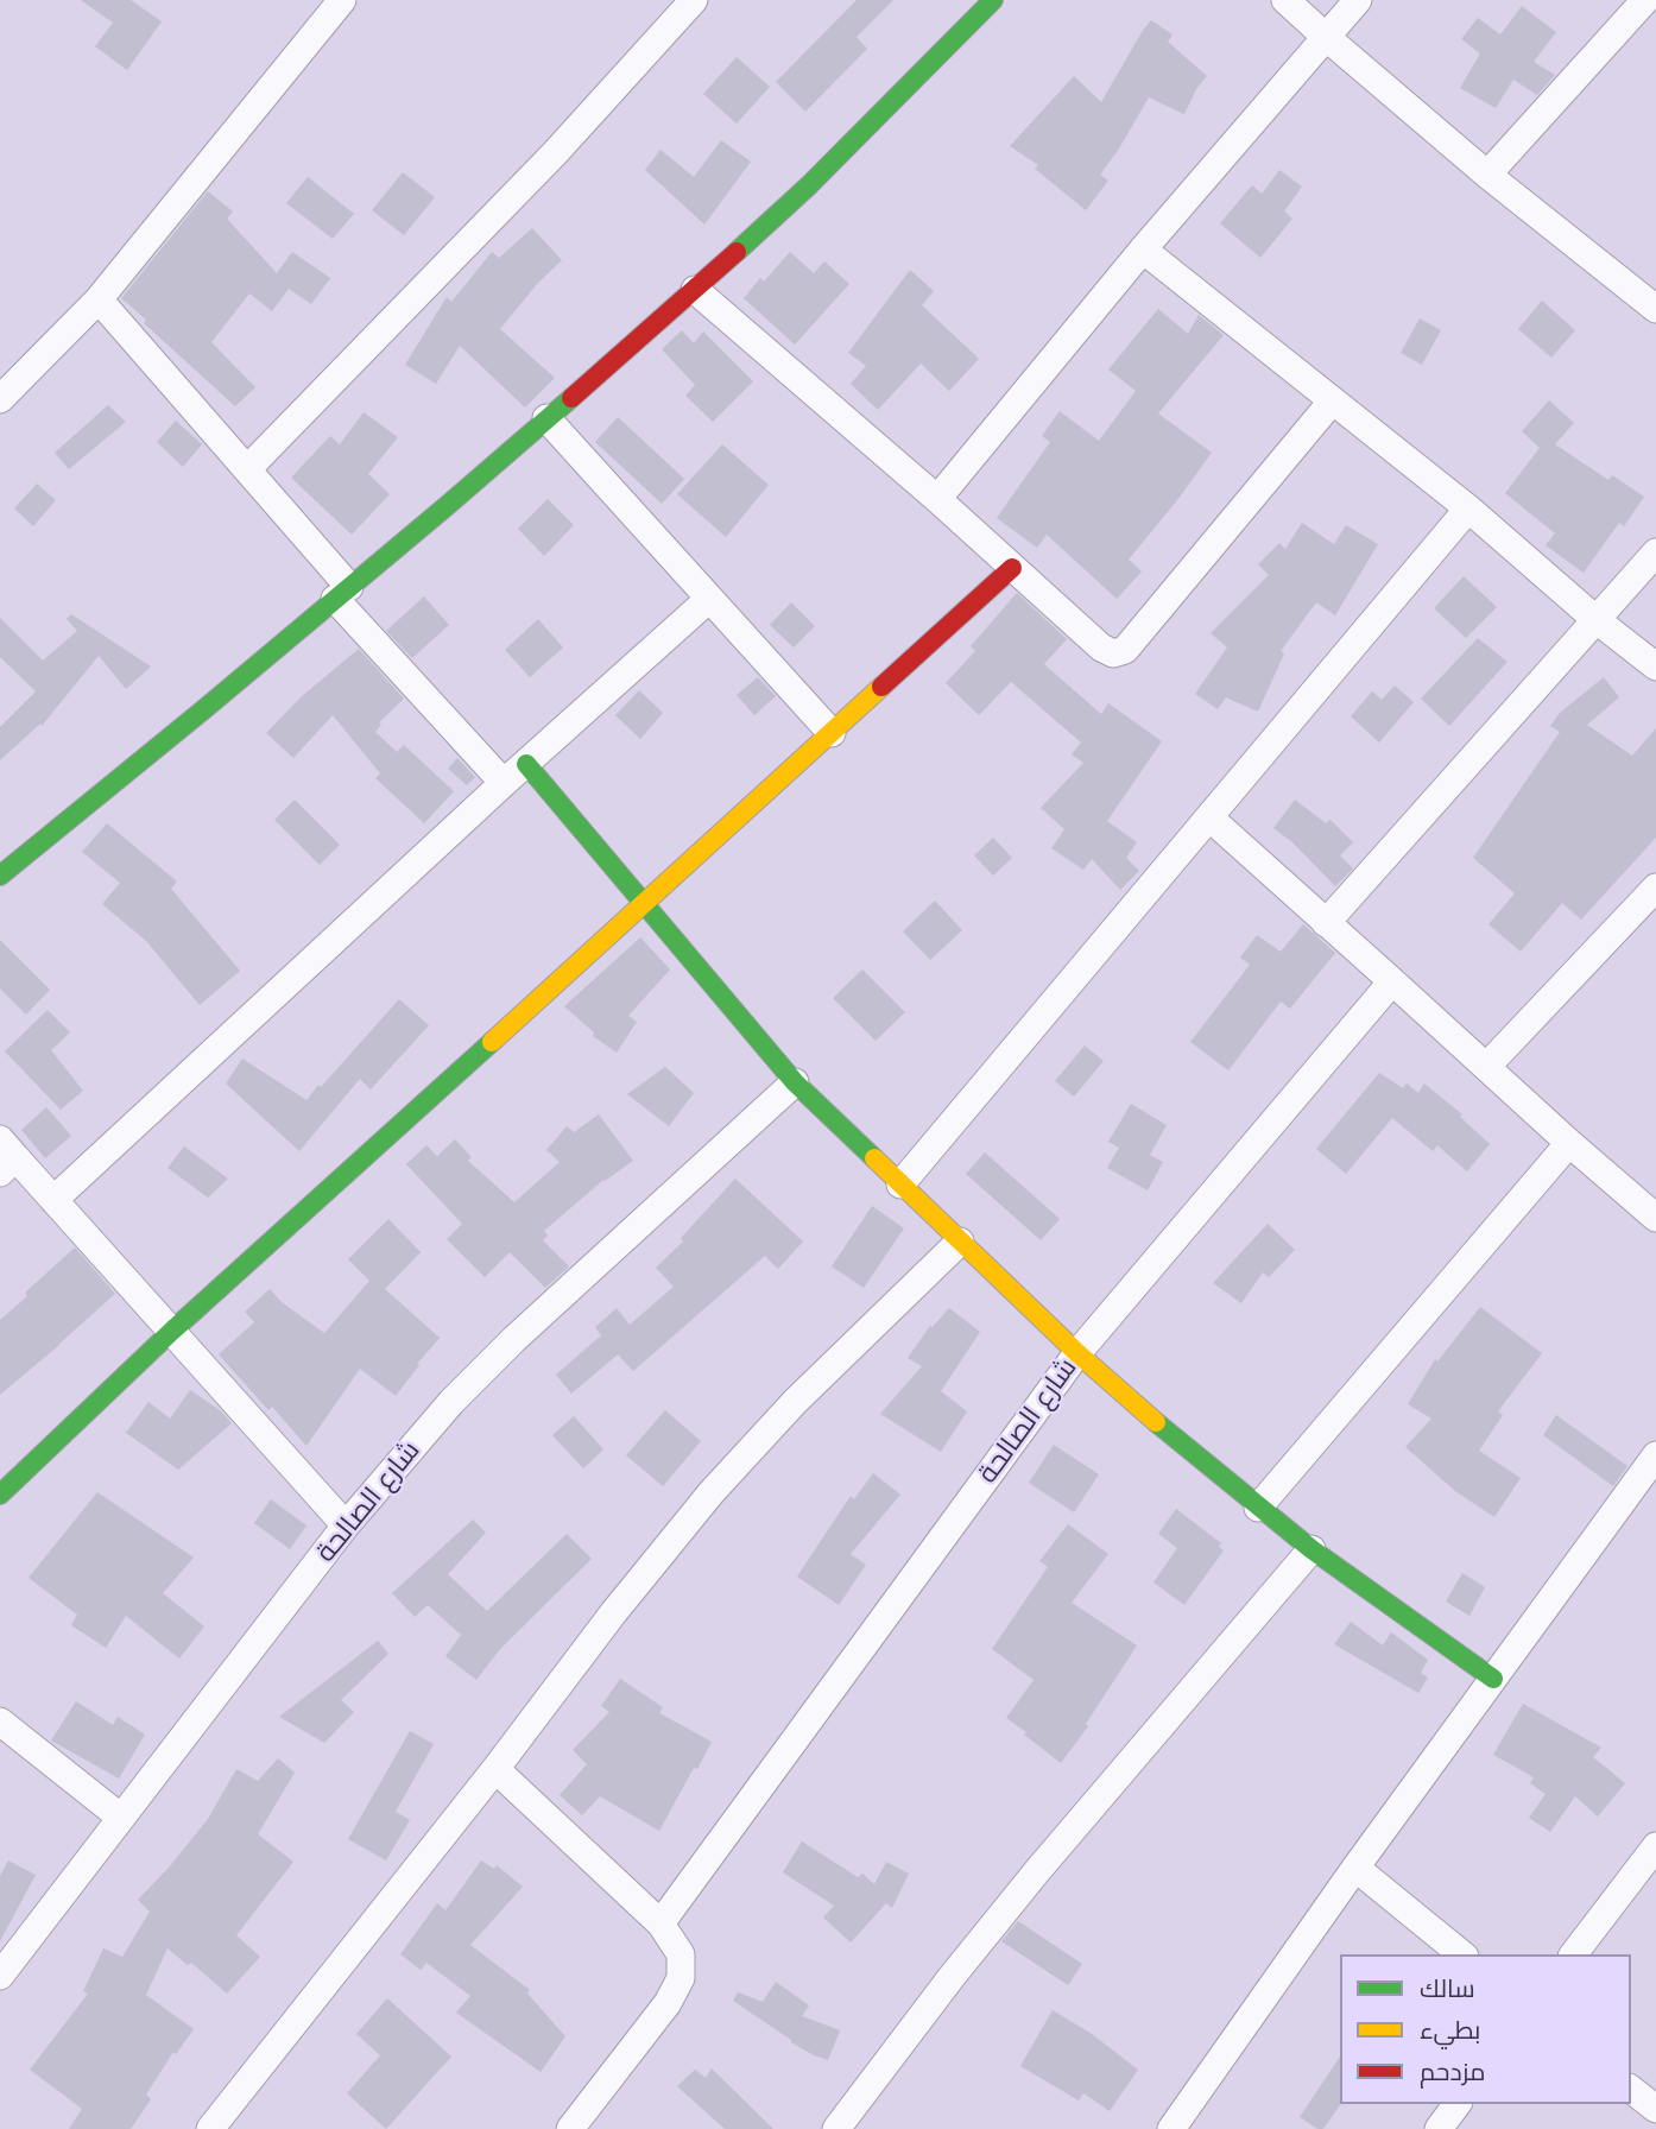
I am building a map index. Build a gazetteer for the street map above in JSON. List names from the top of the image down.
{
  "streets": {
    "street": ["شارع الصالحة"]
  },
  "legend": ["سالك", "بطيء", "مزدحم"]
}
